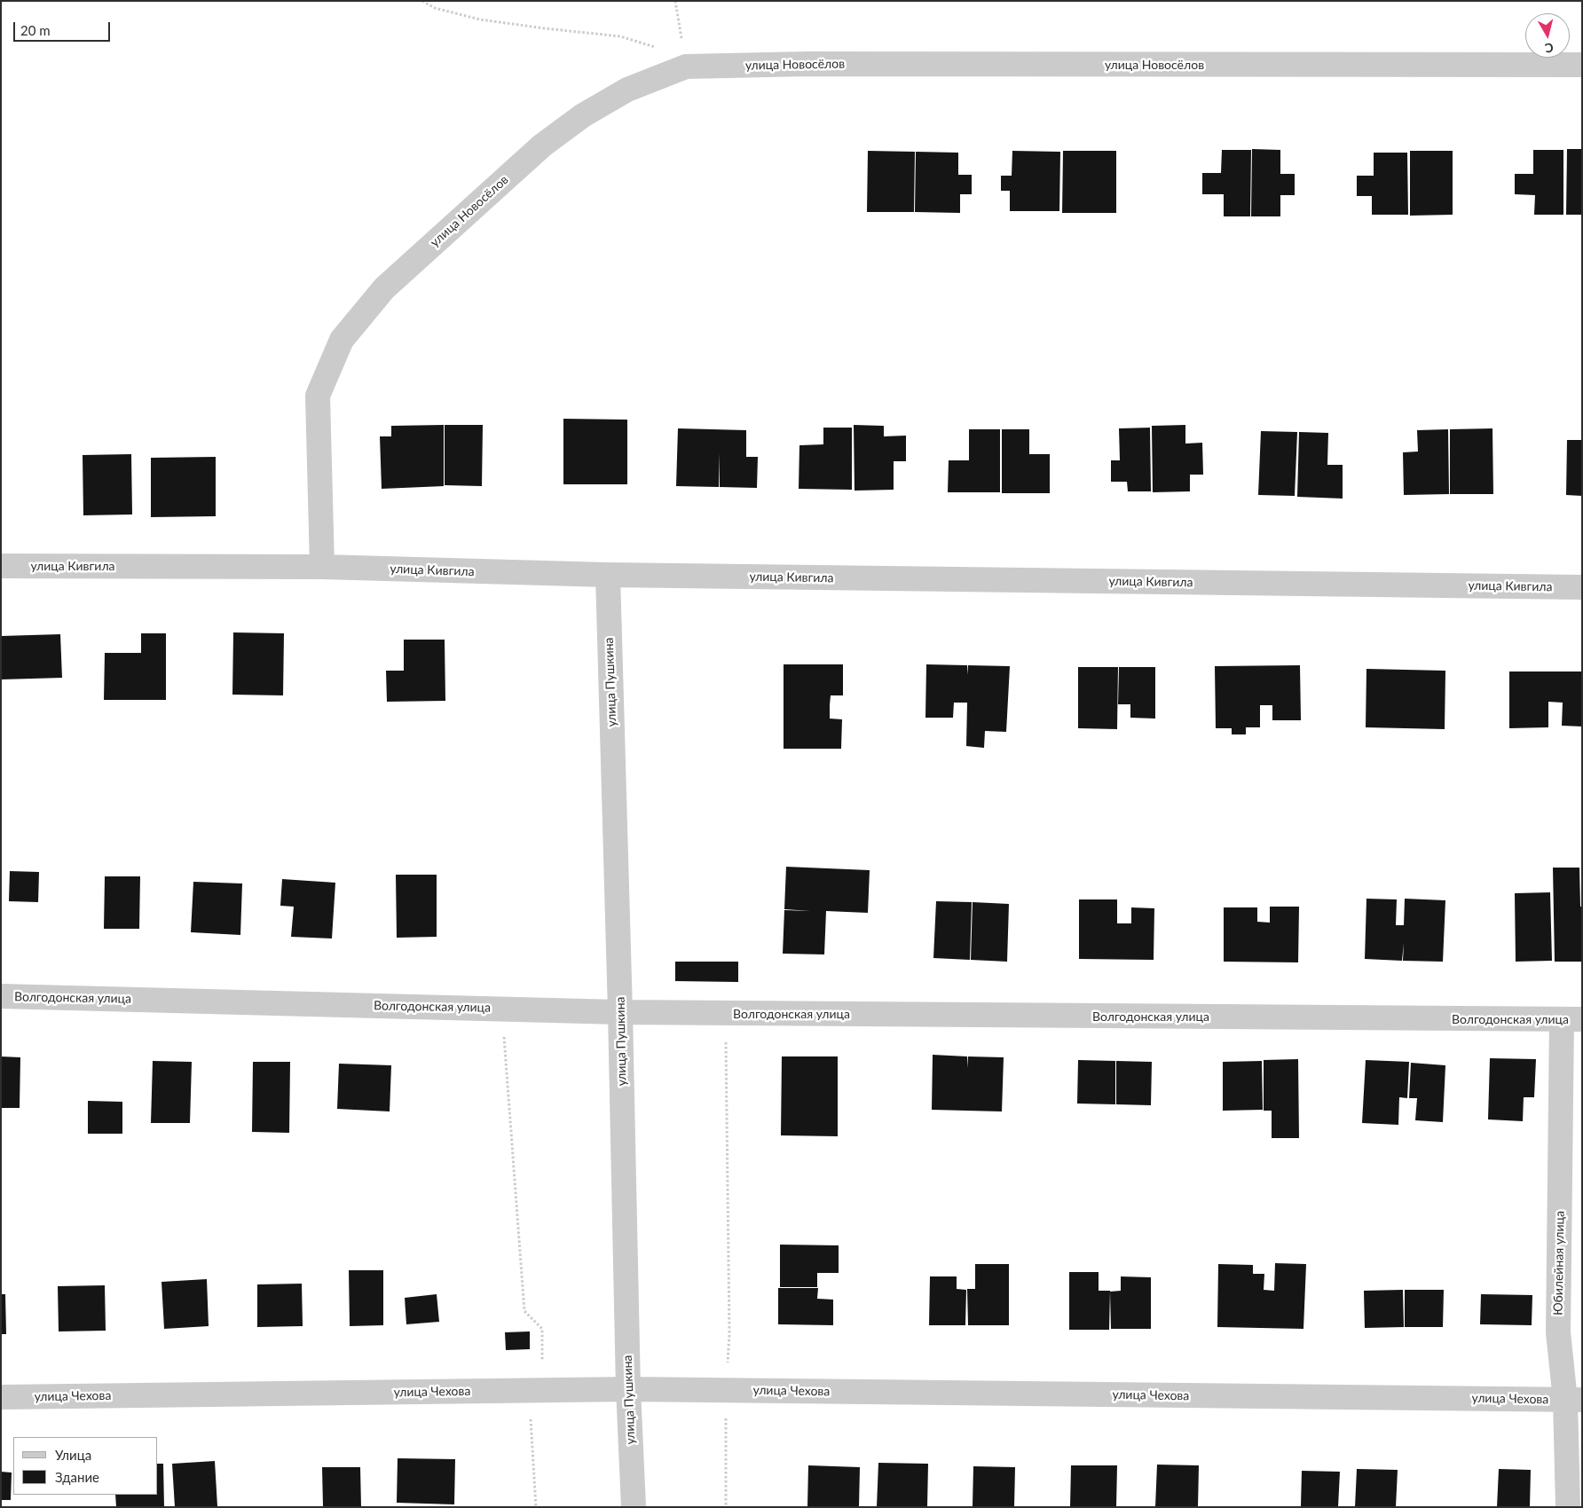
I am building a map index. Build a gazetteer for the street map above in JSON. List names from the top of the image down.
{
  "streets": {
    "street": [
      "улица Новосёлов",
      "улица Кивгила",
      "улица Пушкина",
      "Волгодонская улица",
      "Юбилейная улица",
      "улица Чехова"
    ]
  },
  "crossings": [
    ["улица Новосёлов", "улица Кивгила"],
    ["улица Кивгила", "улица Пушкина"],
    ["улица Пушкина", "Волгодонская улица"],
    ["улица Пушкина", "улица Чехова"],
    ["Волгодонская улица", "Юбилейная улица"],
    ["Юбилейная улица", "улица Чехова"]
  ],
  "legend": ["Улица", "Здание"],
  "scale_bar": "20 m",
  "north": "bottom"
}
